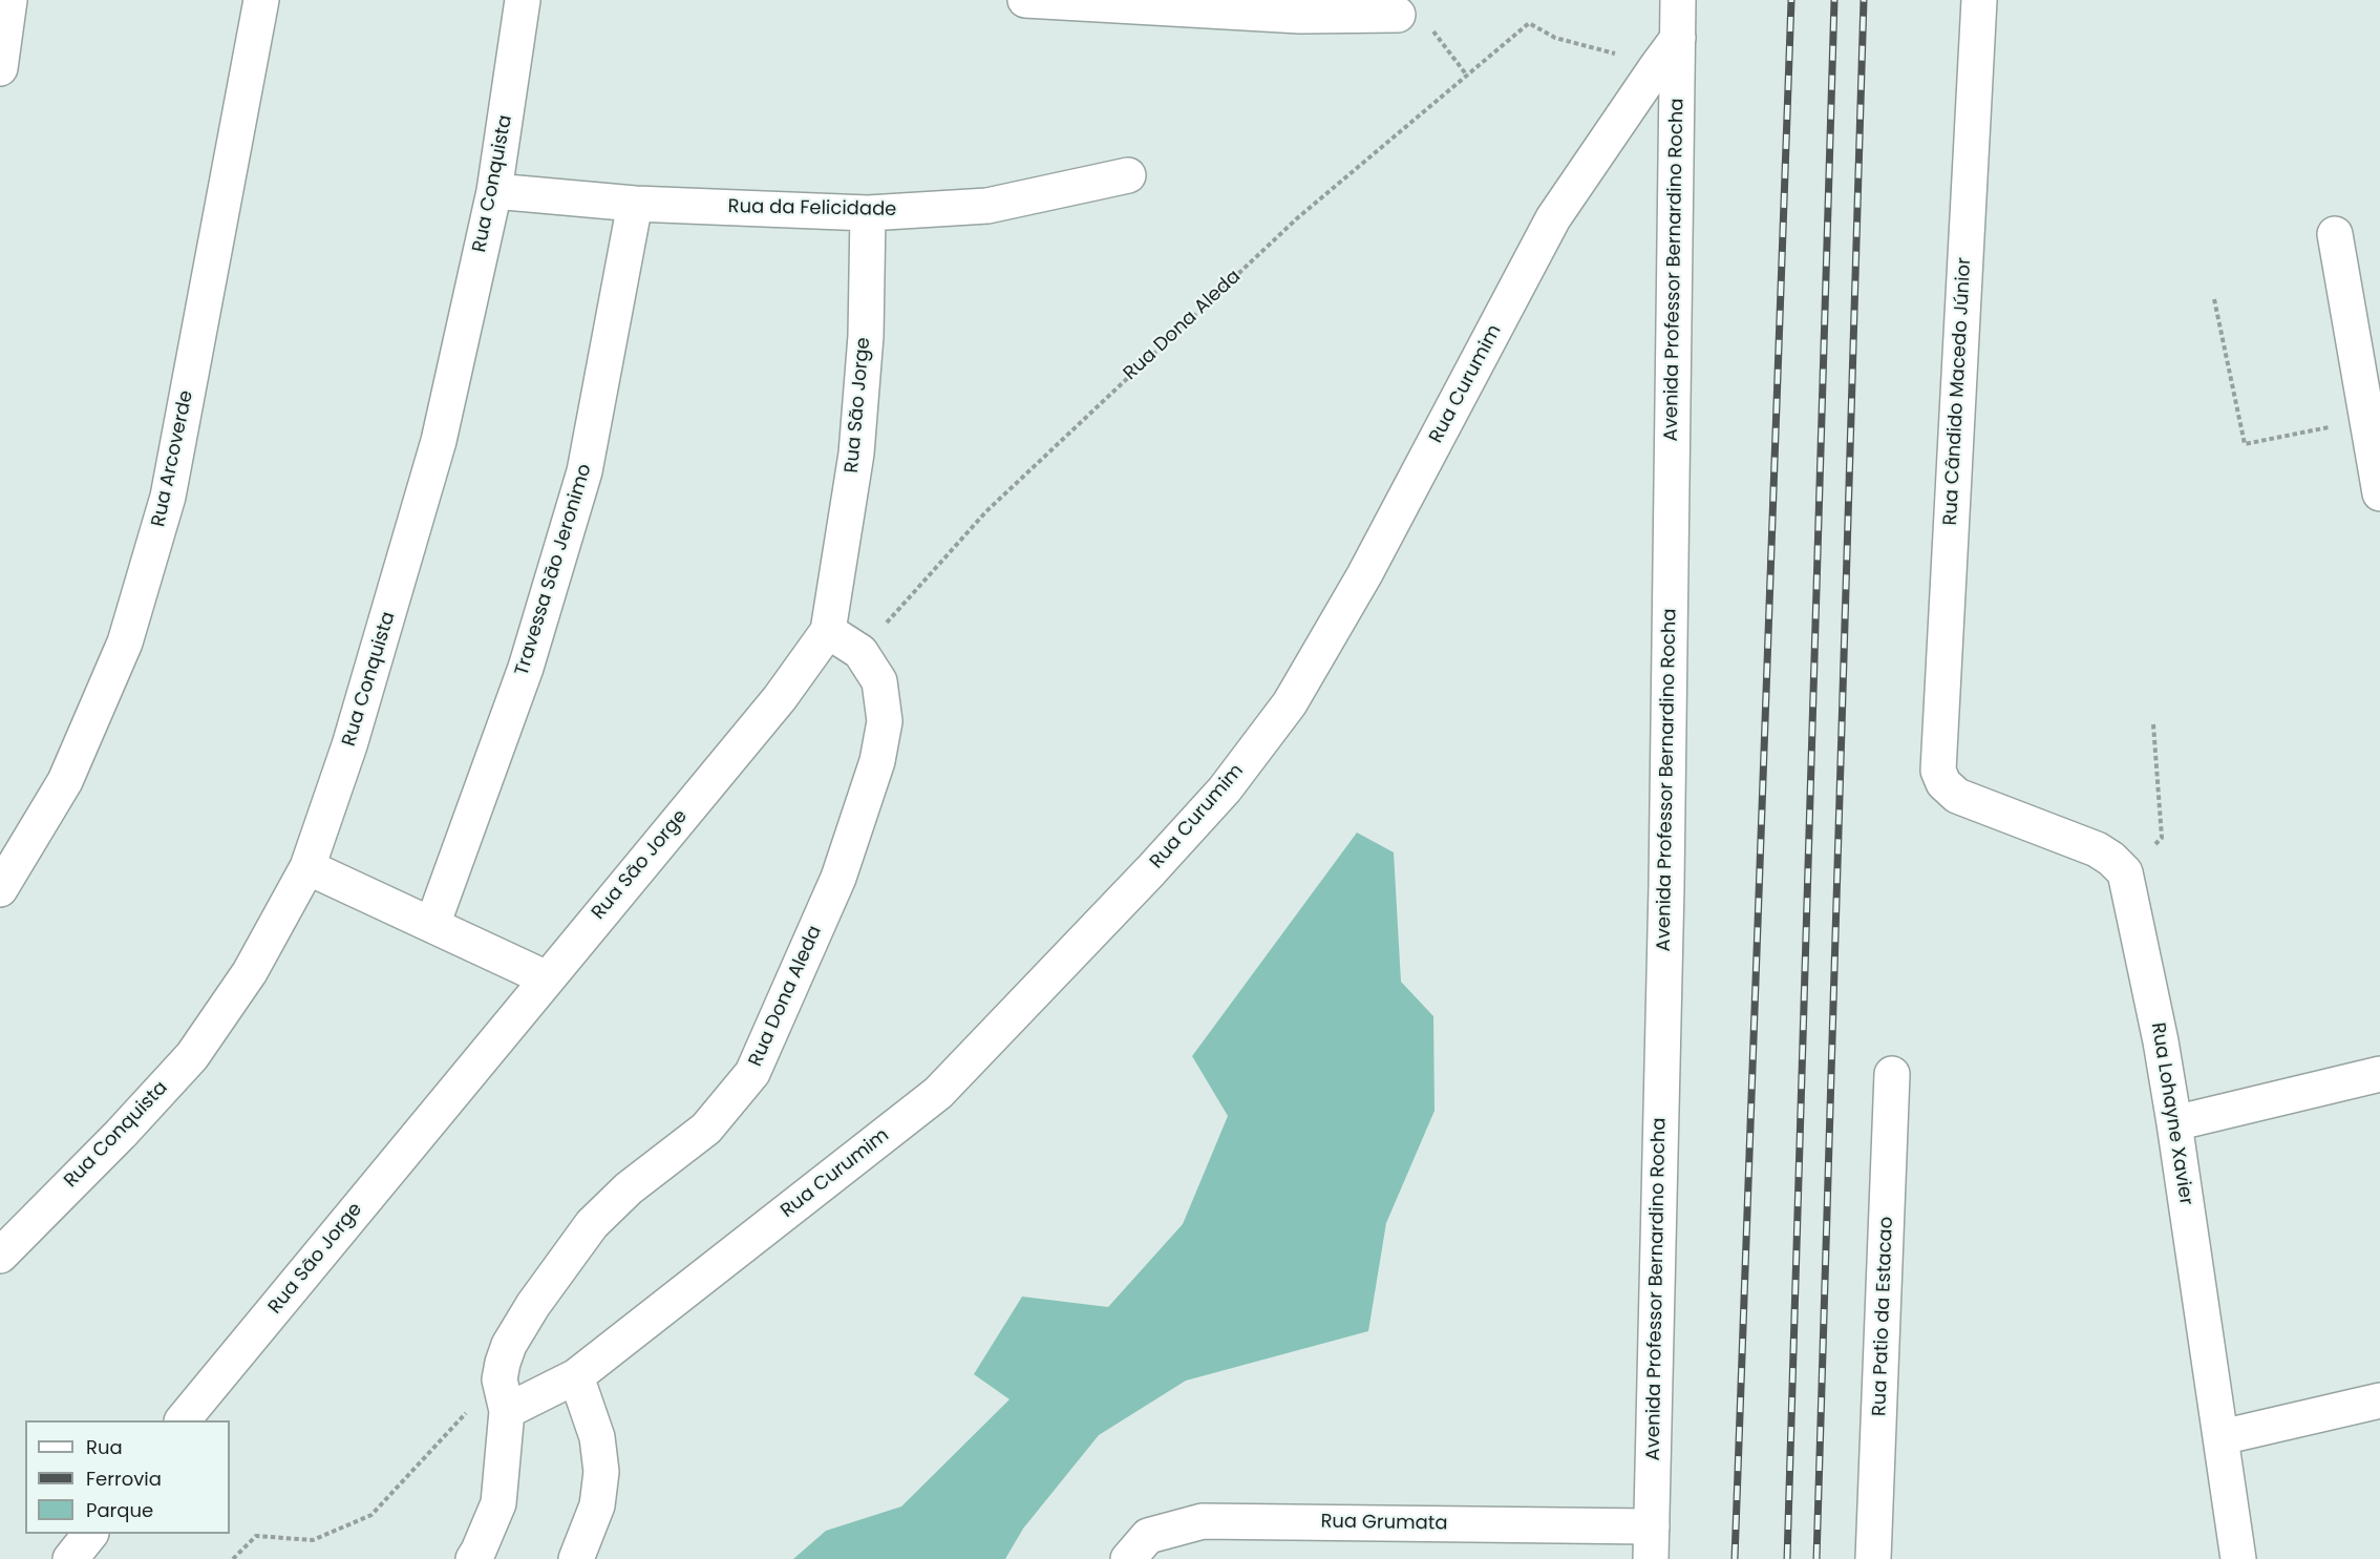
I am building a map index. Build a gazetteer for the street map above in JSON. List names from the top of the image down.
{
  "streets": {
    "street": [
      "Rua Conquista",
      "Rua da Felicidade",
      "Avenida Professor Bernardino Rocha",
      "Rua Dona Aleda",
      "Rua Curumim",
      "Rua Cândido Macedo Júnior",
      "Rua São Jorge",
      "Rua Arcoverde",
      "Travessa Sāo Jeronimo",
      "Rua Lohayne Xavier",
      "Rua Patio da Estacao",
      "Rua Grumata"
    ]
  },
  "crossings": [
    ["Rua Conquista", "Rua da Felicidade"],
    ["Rua da Felicidade", "Rua São Jorge"],
    ["Rua da Felicidade", "Travessa Sāo Jeronimo"],
    ["Avenida Professor Bernardino Rocha", "Rua Curumim"],
    ["Avenida Professor Bernardino Rocha", "Rua Grumata"],
    ["Rua Dona Aleda", "Rua Curumim"],
    ["Rua Dona Aleda", "Rua São Jorge"],
    ["Rua Cândido Macedo Júnior", "Rua Lohayne Xavier"]
  ],
  "legend": ["Rua", "Ferrovia", "Parque"]
}
